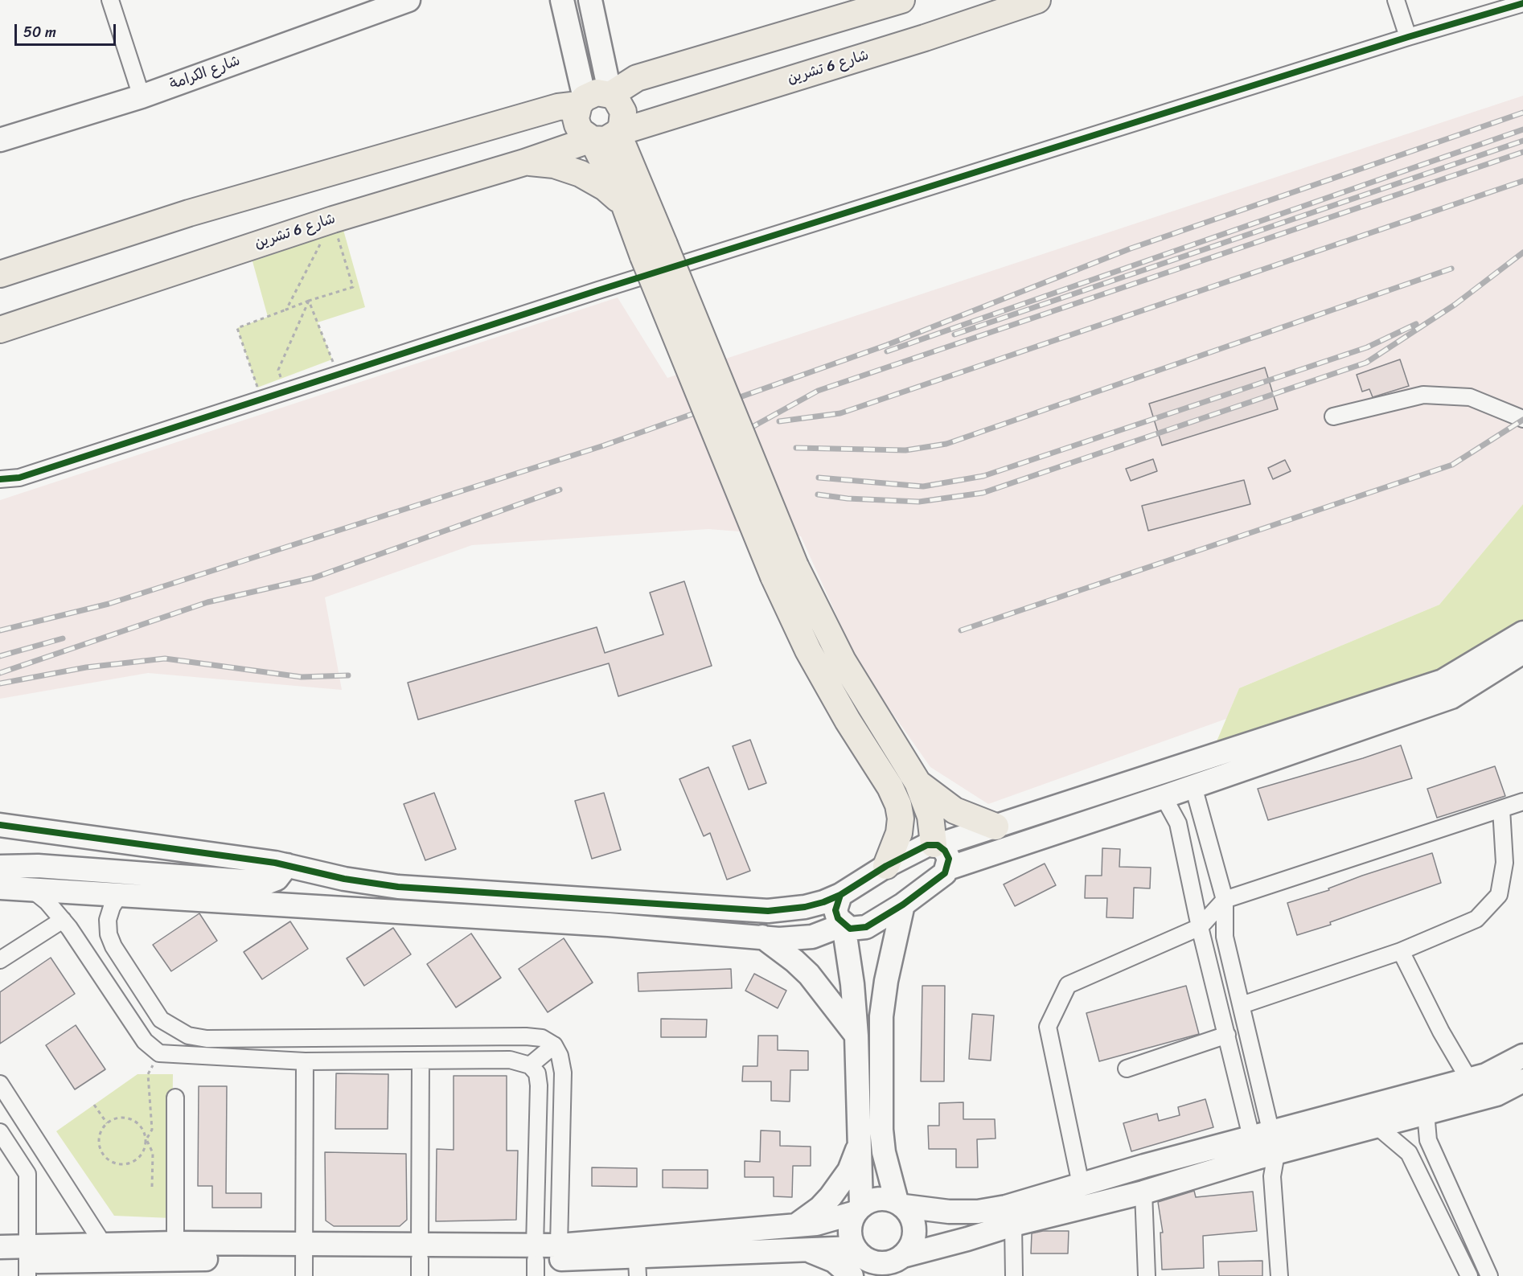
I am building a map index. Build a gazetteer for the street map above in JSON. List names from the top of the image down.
{
  "streets": {
    "main road": ["شارع 6 تشرين"],
    "street": ["شارع الكرامة"]
  },
  "scale_bar": "50 m"
}
